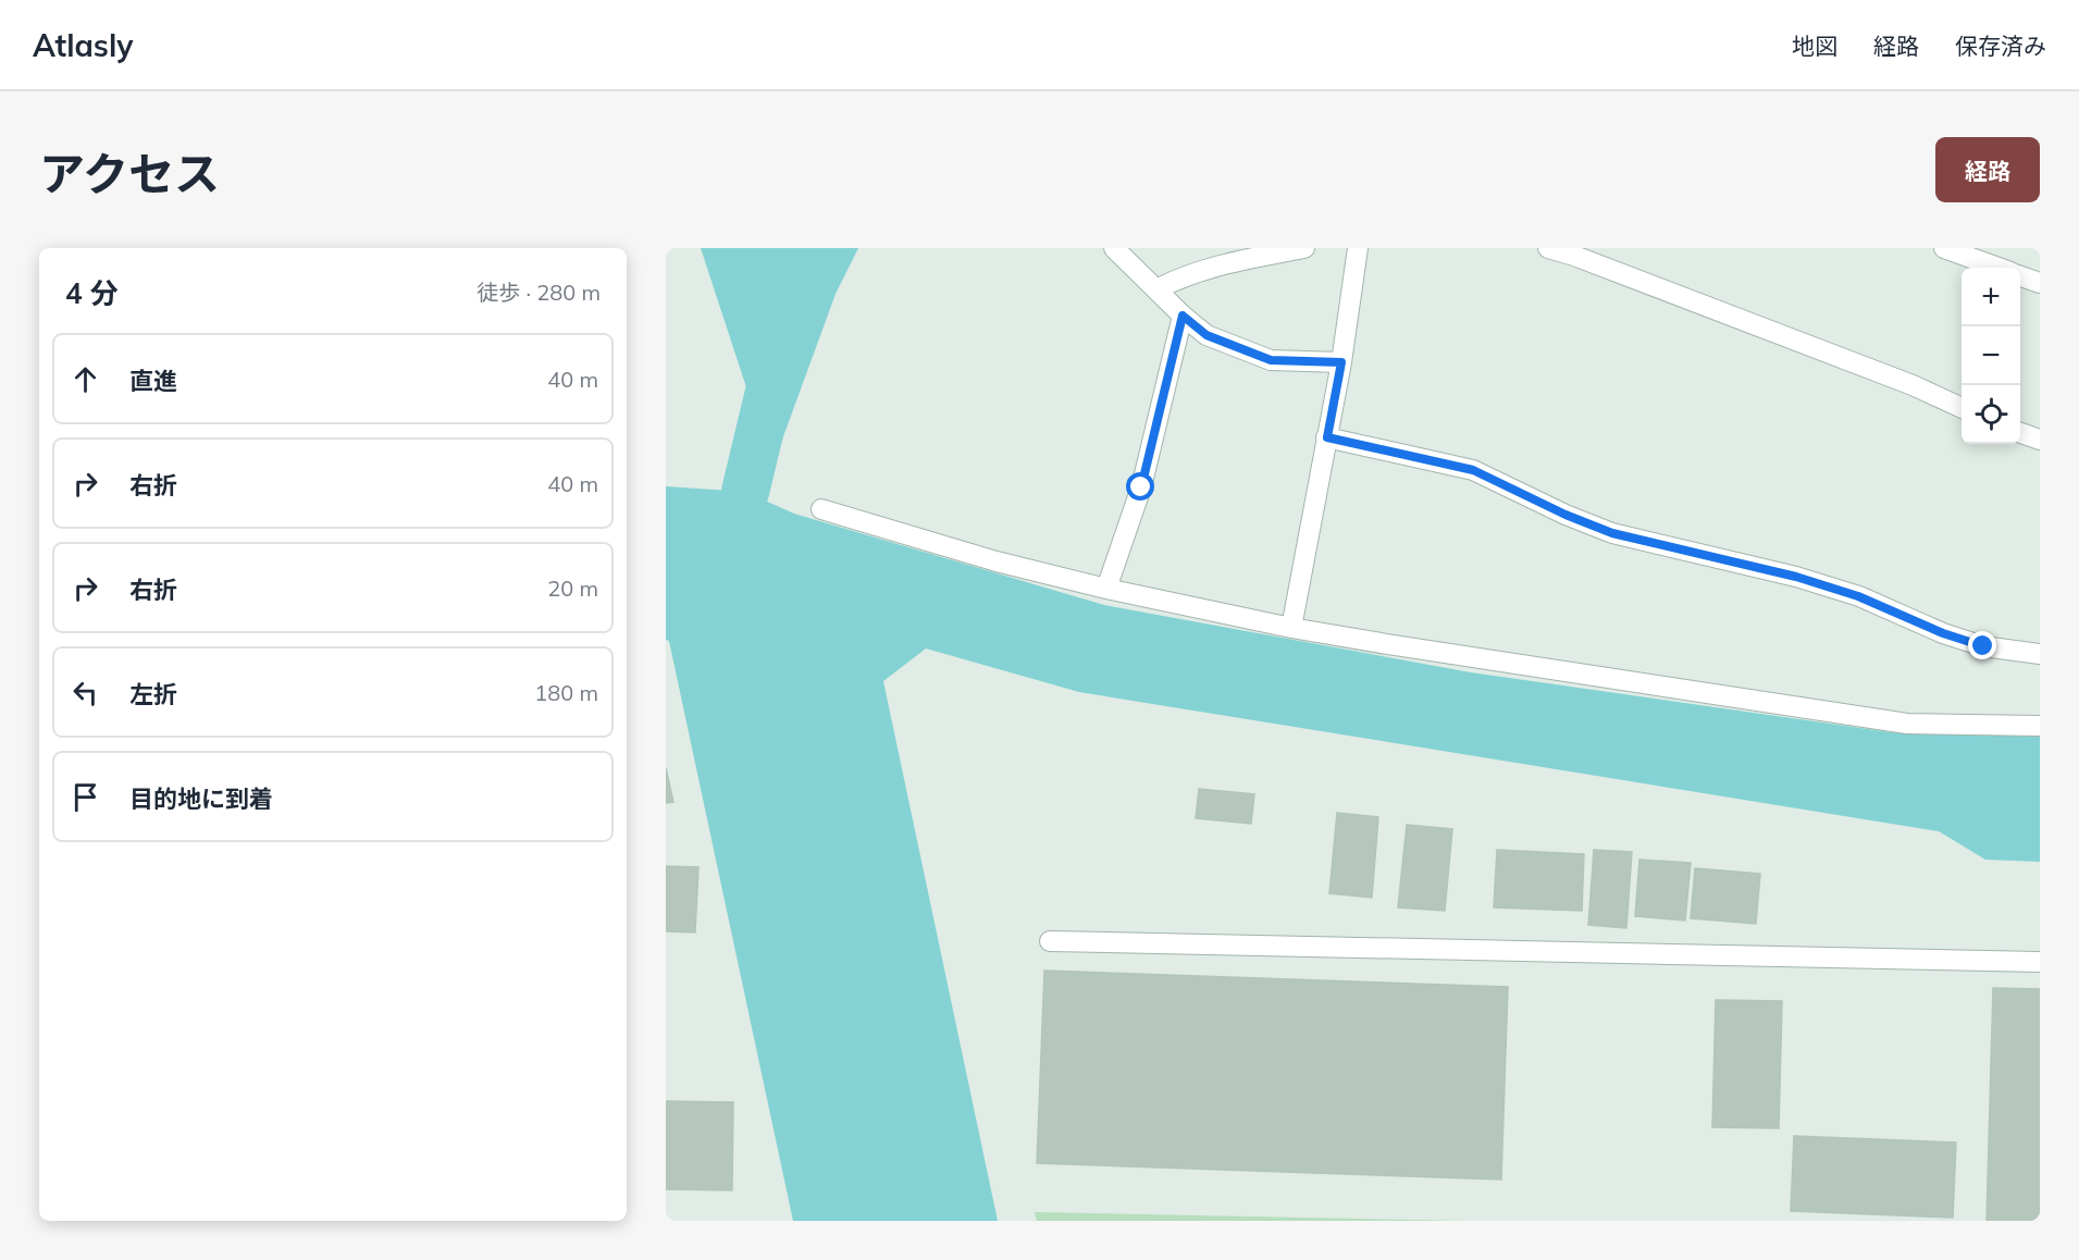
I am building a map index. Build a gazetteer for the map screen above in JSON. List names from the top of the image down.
{
  "page": {
    "header": "Atlasly",
    "nav": ["地図", "経路", "保存済み"],
    "title": "アクセス",
    "buttons": "経路",
    "heading": ["4 分", "徒歩 · 280 m"],
    "map_buttons": ["+", "−"],
    "list": [
      ["直進", "40 m"],
      ["右折", "40 m"],
      ["右折", "20 m"],
      ["左折", "180 m"],
      "目的地に到着"
    ]
  }
}
